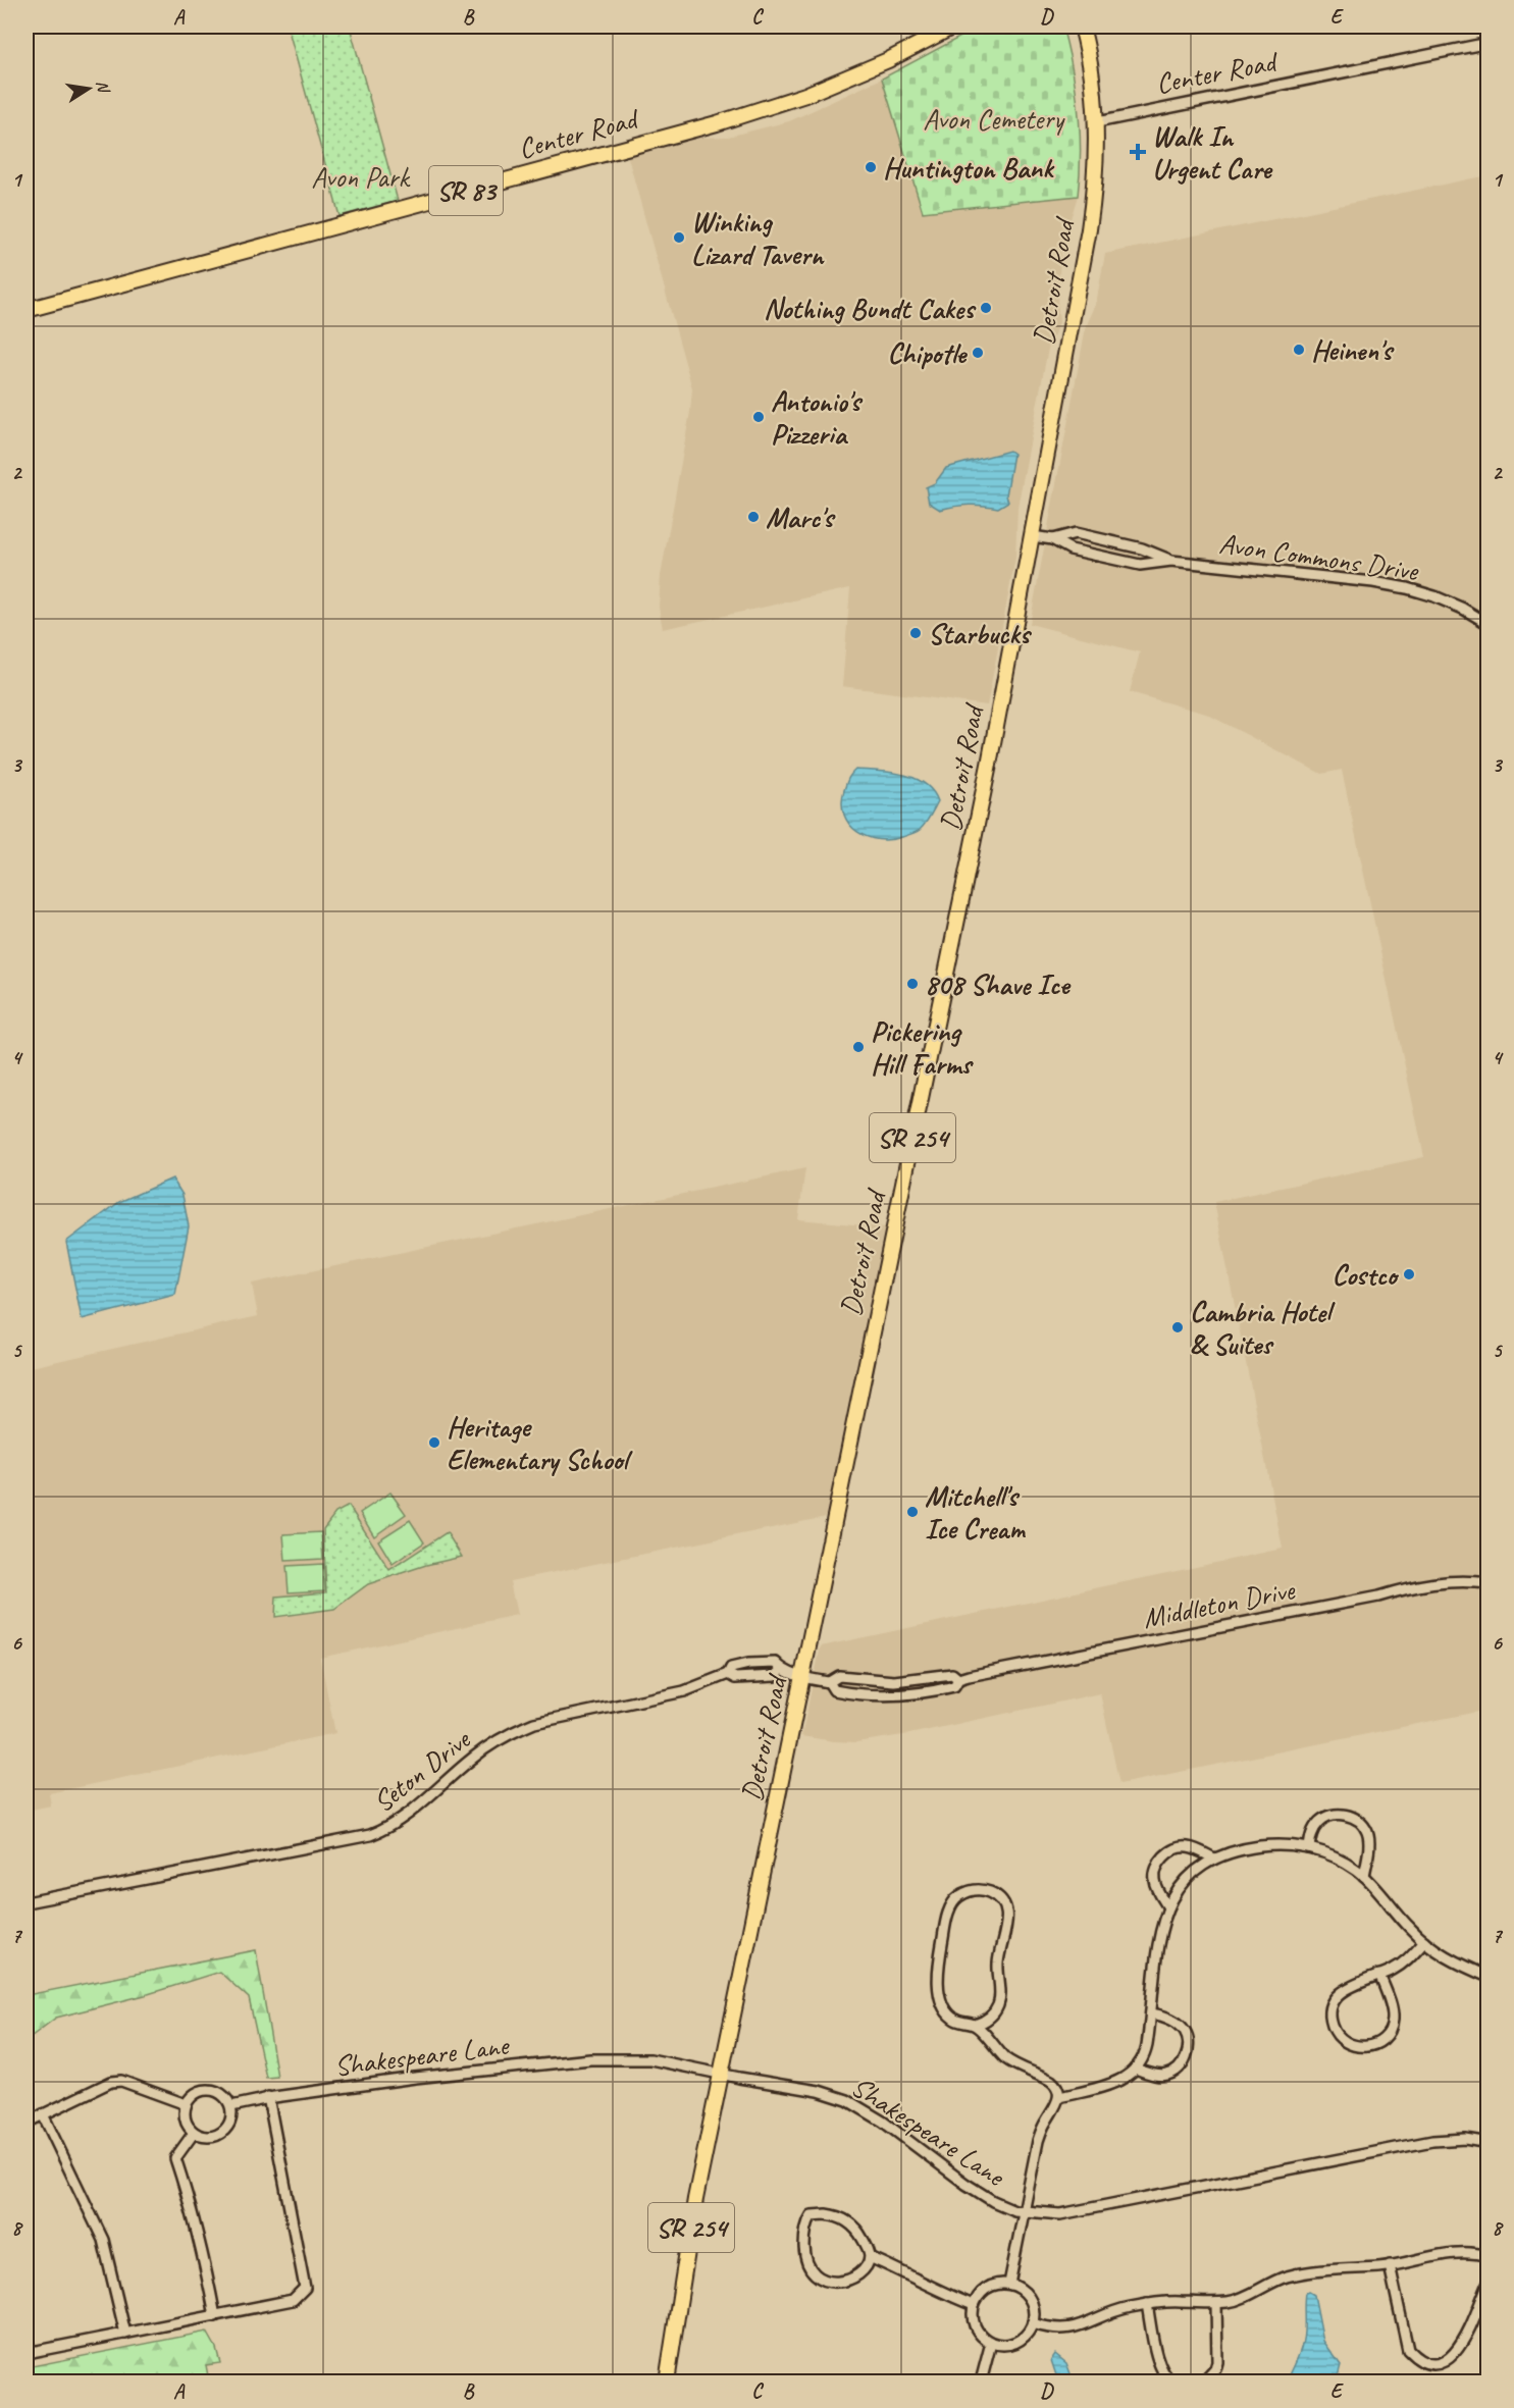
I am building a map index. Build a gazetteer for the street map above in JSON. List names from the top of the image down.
{
  "streets": {
    "main road": [
      "Center Road",
      "SR 83",
      "Detroit Road",
      "SR 254"
    ],
    "street": [
      "Avon Commons Drive",
      "Middleton Drive",
      "Seton Drive",
      "Shakespeare Lane"
    ]
  },
  "crossings": [
    ["Center Road", "Detroit Road"],
    ["Detroit Road", "Avon Commons Drive"],
    ["Detroit Road", "Middleton Drive"],
    ["Detroit Road", "Seton Drive"],
    ["Detroit Road", "Shakespeare Lane"],
    ["Middleton Drive", "Seton Drive"]
  ],
  "parks": ["Avon Cemetery", "Avon Park"],
  "places": {
    "health": ["Walk In Urgent Care"],
    "other": [
      "Huntington Bank",
      "Winking Lizard Tavern",
      "Nothing Bundt Cakes",
      "Heinen's",
      "Chipotle",
      "Antonio's Pizzeria",
      "Marc's",
      "Starbucks",
      "808 Shave Ice",
      "Pickering Hill Farms",
      "Costco",
      "Cambria Hotel & Suites",
      "Heritage Elementary School",
      "Mitchell's Ice Cream"
    ]
  },
  "north": "right",
  "grid": {
    "columns": [
      "A",
      "B",
      "C",
      "D",
      "E"
    ],
    "rows": [
      "1",
      "2",
      "3",
      "4",
      "5",
      "6",
      "7",
      "8"
    ]
  }
}
